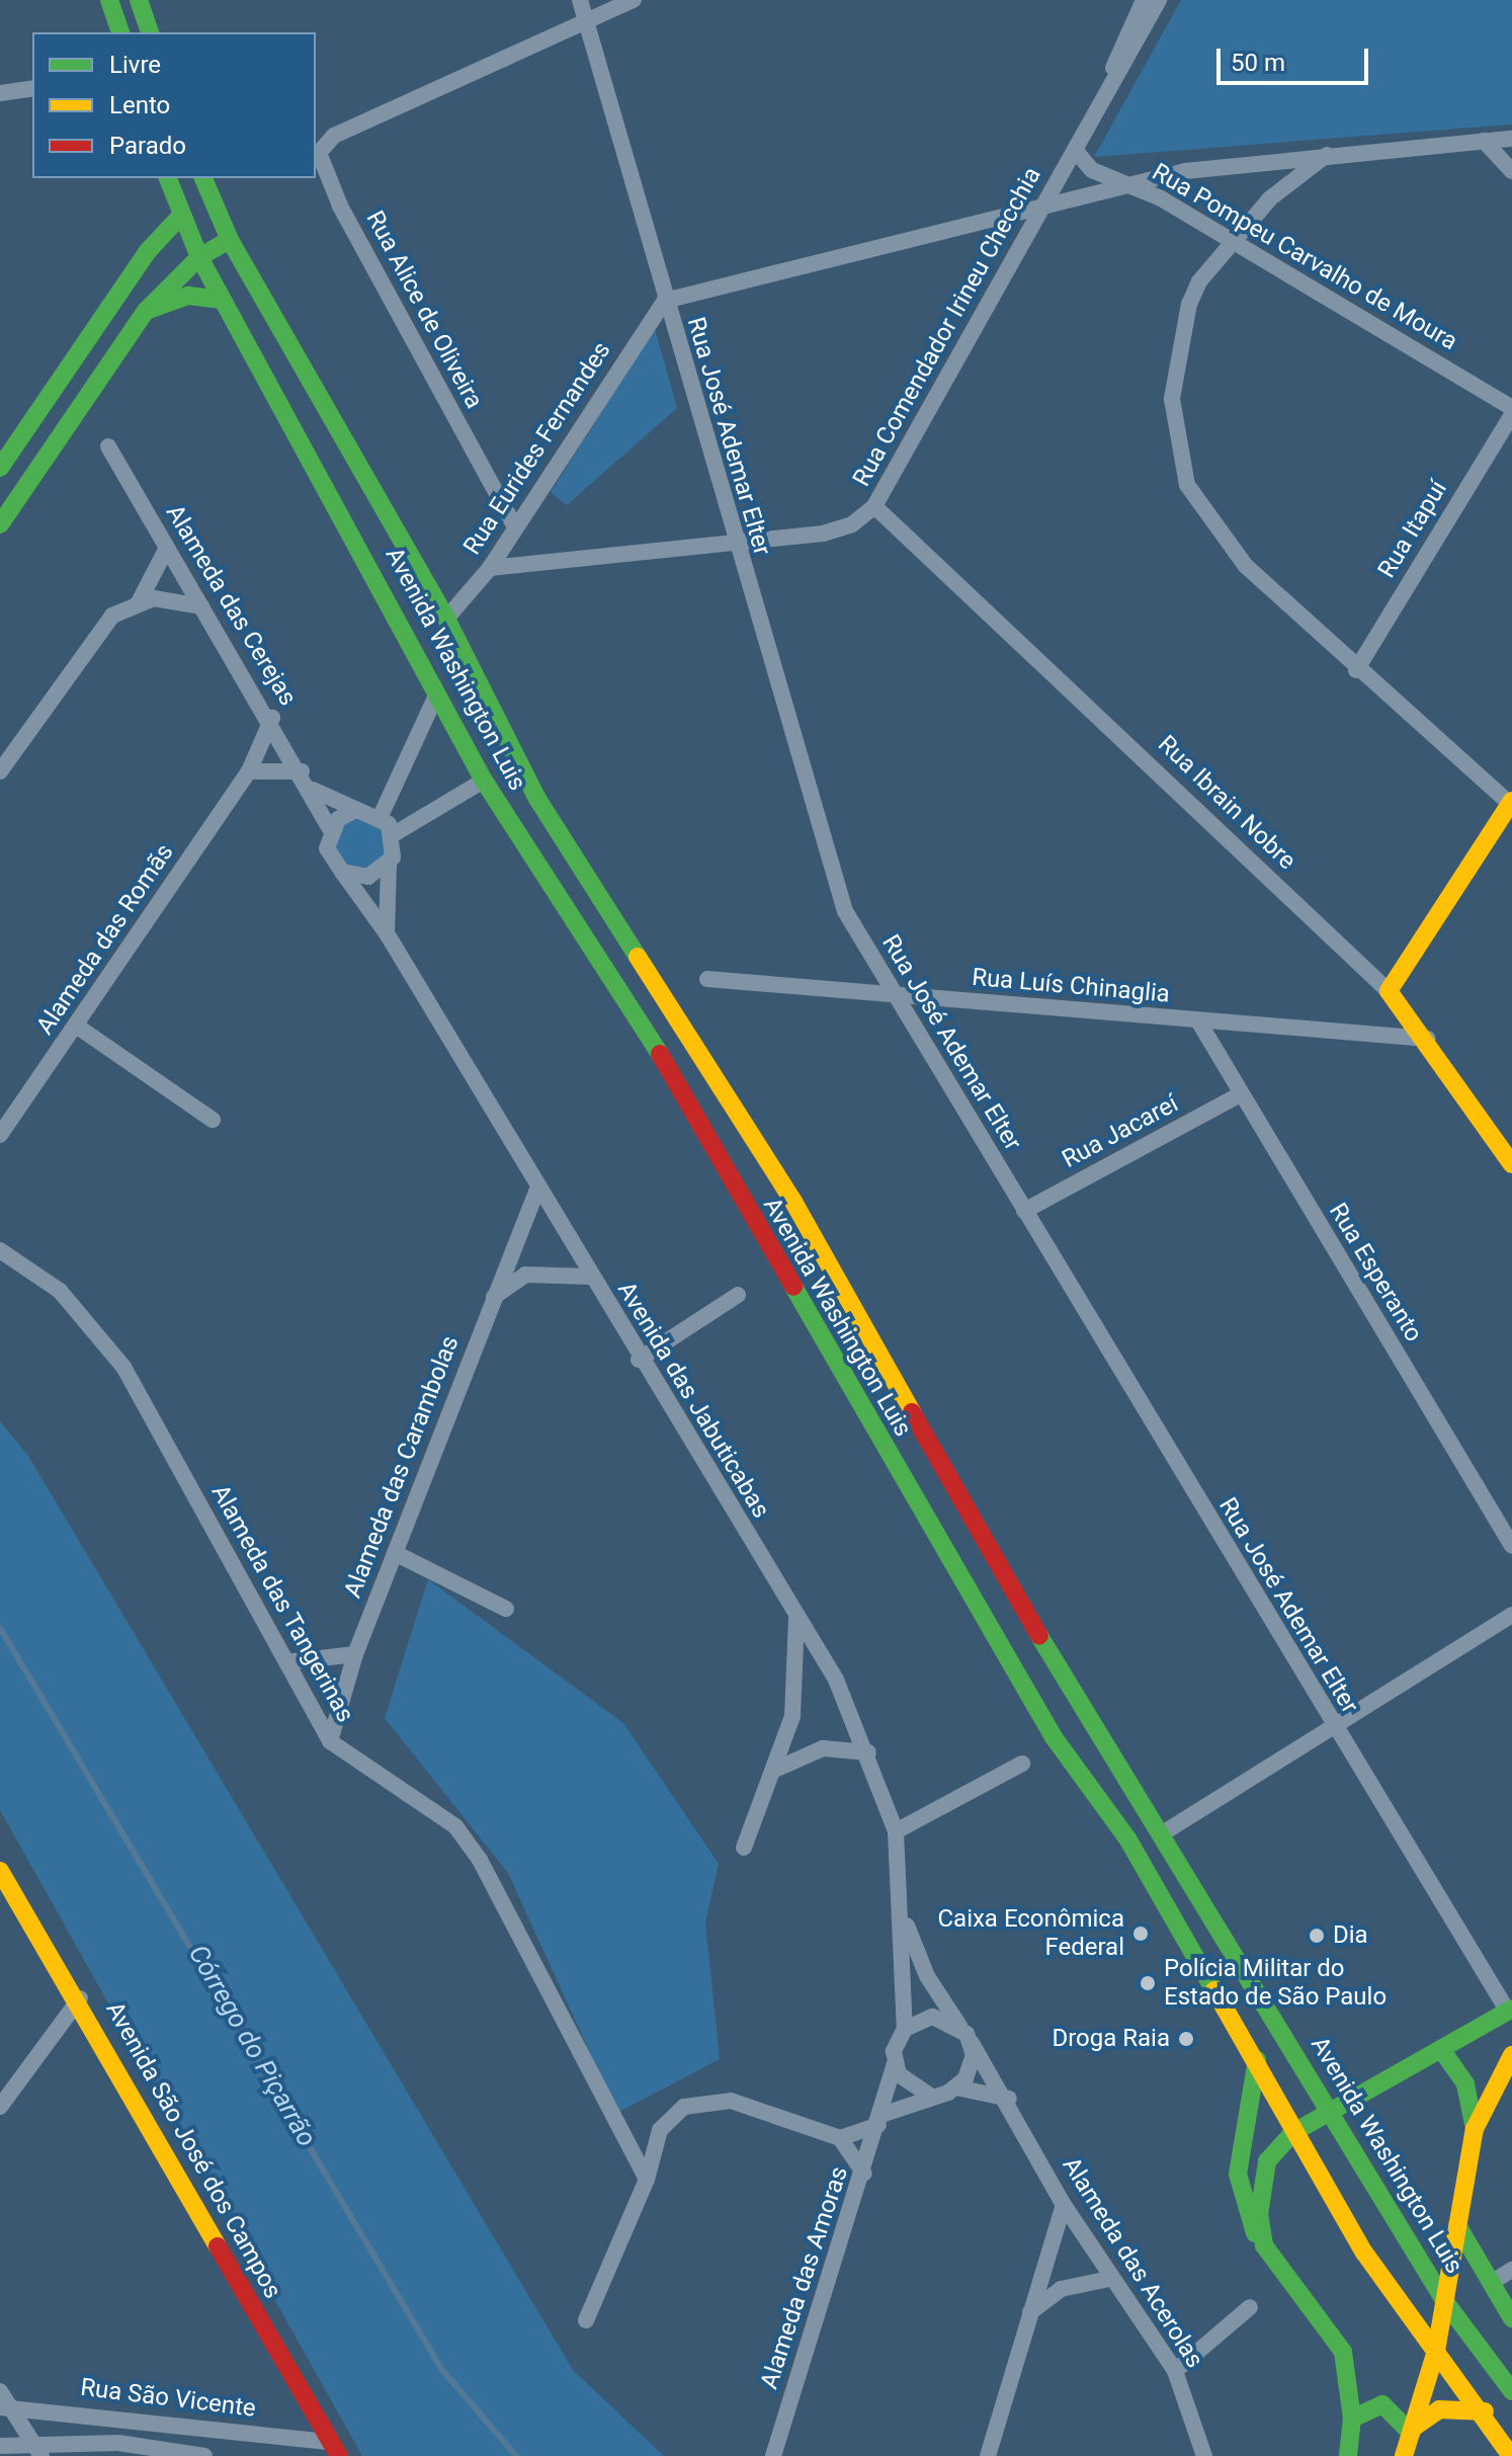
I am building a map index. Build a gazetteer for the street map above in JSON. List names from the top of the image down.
{
  "streets": {
    "main road": ["Avenida Washington Luis", "Rua Ibrain Nobre", "Avenida São José dos Campos"],
    "street": [
      "Rua Pompeu Carvalho de Moura",
      "Rua Alice de Oliveira",
      "Rua Comendador Irineu Checchia",
      "Rua José Ademar Elter",
      "Rua Eurides Fernandes",
      "Rua Itapuí",
      "Alameda das Cerejas",
      "Alameda das Romãs",
      "Rua Luís Chinaglia",
      "Rua Jacareí",
      "Rua Esperanto",
      "Avenida das Jabuticabas",
      "Alameda das Carambolas",
      "Alameda das Tangerinas",
      "Alameda das Acerolas",
      "Alameda das Amoras",
      "Rua São Vicente"
    ]
  },
  "crossings": [
    ["Rua Pompeu Carvalho de Moura", "Rua Comendador Irineu Checchia"],
    ["Rua Alice de Oliveira", "Rua José Ademar Elter"],
    ["Rua Alice de Oliveira", "Rua Eurides Fernandes"],
    ["Rua Comendador Irineu Checchia", "Rua José Ademar Elter"],
    ["Rua Comendador Irineu Checchia", "Rua Eurides Fernandes"],
    ["Rua Comendador Irineu Checchia", "Rua Ibrain Nobre"],
    ["Rua José Ademar Elter", "Rua Eurides Fernandes"],
    ["Rua José Ademar Elter", "Rua Luís Chinaglia"],
    ["Rua José Ademar Elter", "Rua Jacareí"],
    ["Rua Eurides Fernandes", "Avenida Washington Luis"],
    ["Alameda das Cerejas", "Alameda das Romãs"],
    ["Alameda das Cerejas", "Avenida das Jabuticabas"],
    ["Rua Ibrain Nobre", "Rua Luís Chinaglia"],
    ["Rua Luís Chinaglia", "Rua Esperanto"],
    ["Rua Jacareí", "Rua Esperanto"],
    ["Avenida das Jabuticabas", "Alameda das Carambolas"],
    ["Alameda das Carambolas", "Alameda das Tangerinas"],
    ["Avenida São José dos Campos", "Rua São Vicente"],
    ["Alameda das Acerolas", "Alameda das Amoras"]
  ],
  "water": ["Córrego do Piçarrão"],
  "places": [
    "Caixa Econômica Federal",
    "Dia",
    "Polícia Militar do Estado de São Paulo",
    "Droga Raia"
  ],
  "legend": ["Livre", "Lento", "Parado"],
  "scale_bar": "50 m"
}
